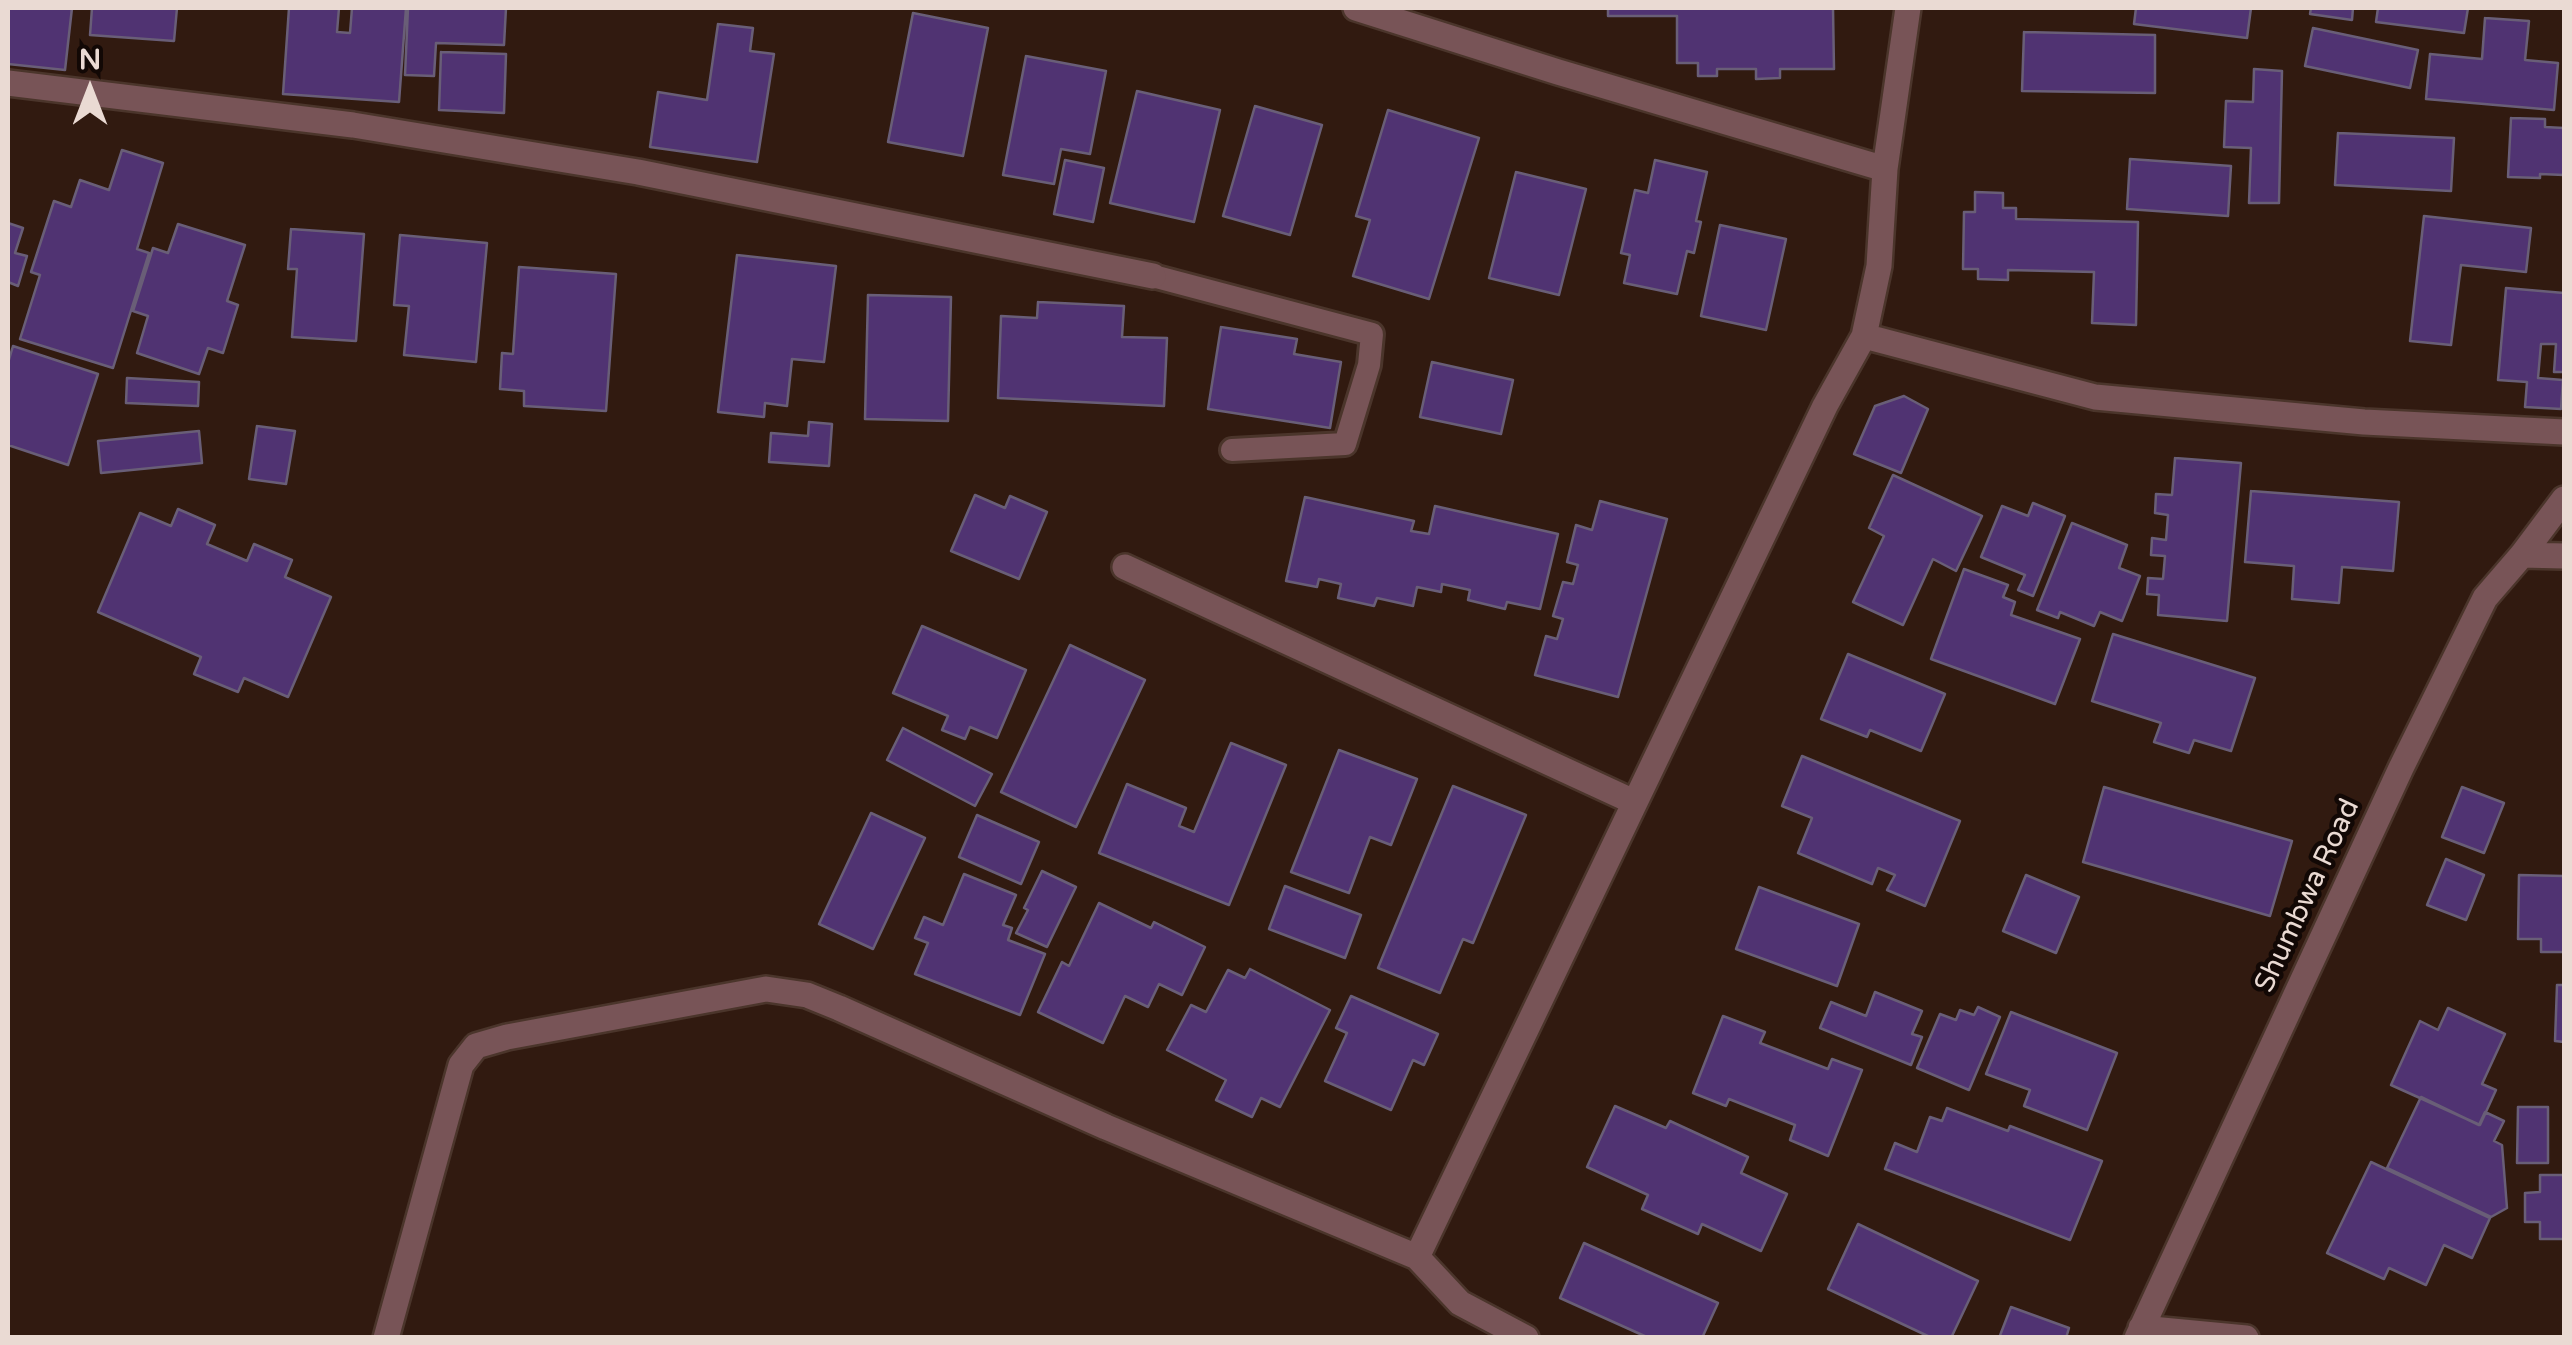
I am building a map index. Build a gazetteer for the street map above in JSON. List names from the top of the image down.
{
  "streets": {
    "street": ["Shumbwa Road"]
  },
  "north": "top"
}
